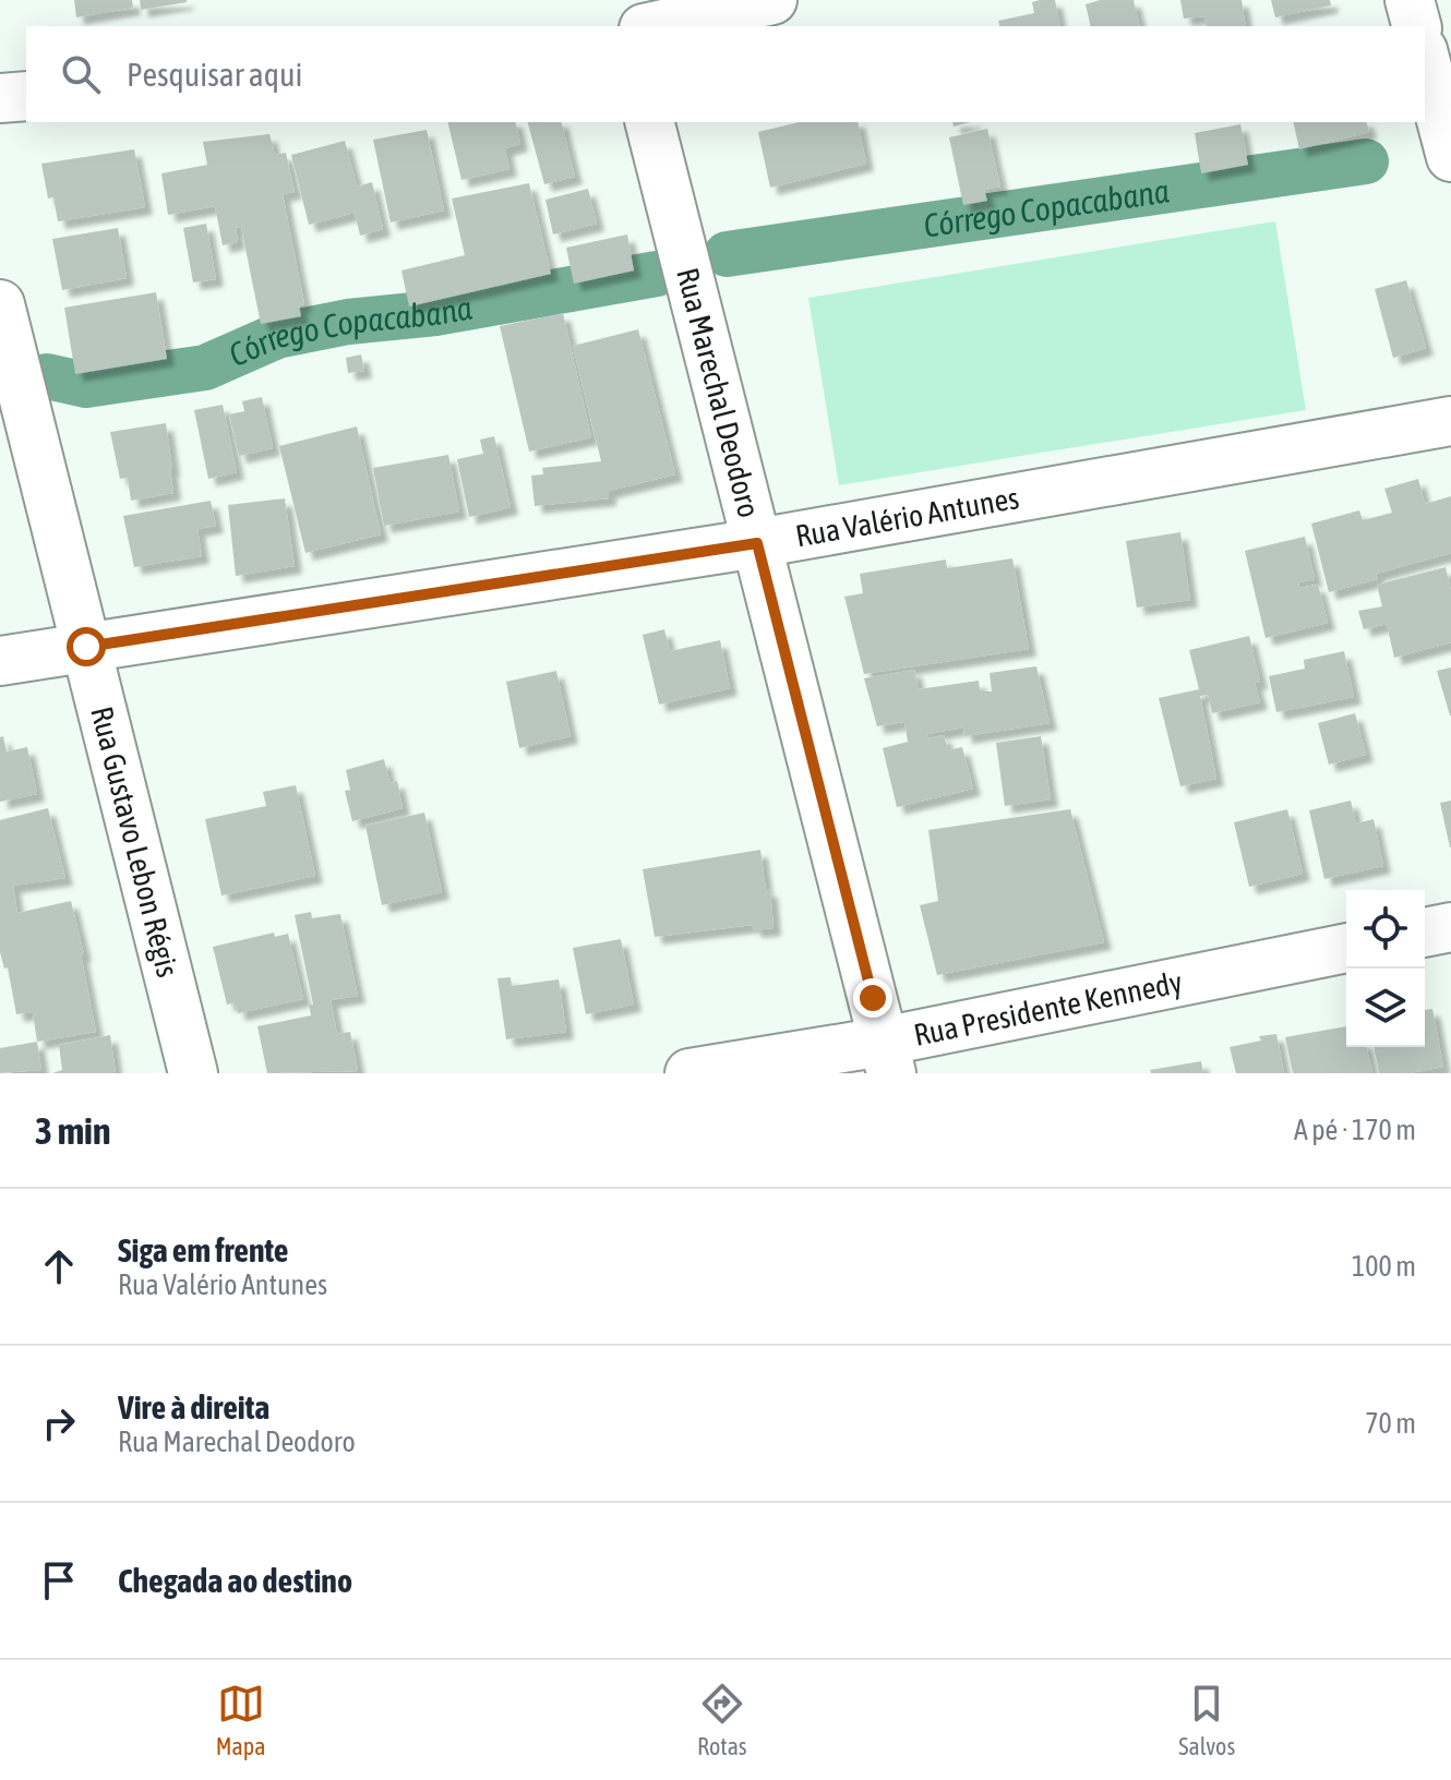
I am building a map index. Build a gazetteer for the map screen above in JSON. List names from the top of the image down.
{
  "streets": {
    "street": [
      "Rua Marechal Deodoro",
      "Rua Valério Antunes",
      "Rua Gustavo Lebon Régis",
      "Rua Presidente Kennedy"
    ]
  },
  "crossings": [
    ["Rua Marechal Deodoro", "Rua Valério Antunes"],
    ["Rua Marechal Deodoro", "Rua Presidente Kennedy"],
    ["Rua Valério Antunes", "Rua Gustavo Lebon Régis"]
  ],
  "water": ["Córrego Copacabana"],
  "page": {
    "search": "Pesquisar aqui",
    "heading": ["3 min", "A pé · 170 m"],
    "list": [
      ["Siga em frente", "Rua Valério Antunes", "100 m"],
      ["Vire à direita", "Rua Marechal Deodoro", "70 m"],
      "Chegada ao destino"
    ],
    "nav": ["Mapa", "Rotas", "Salvos"]
  }
}
